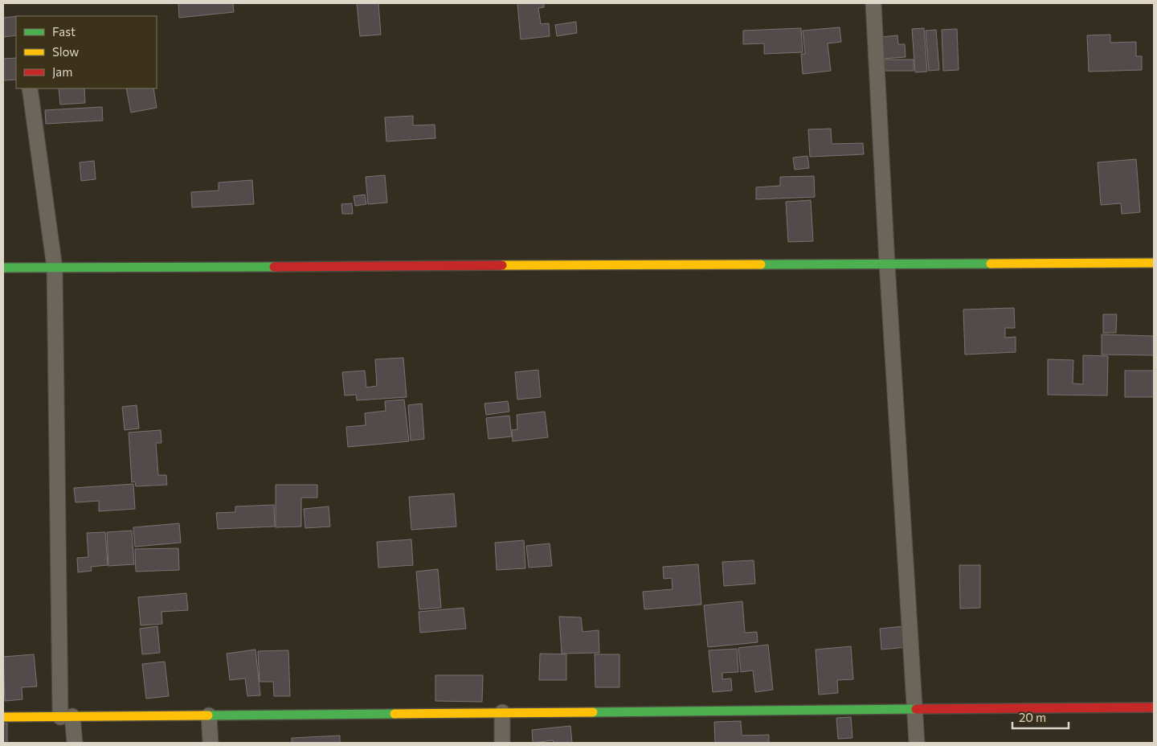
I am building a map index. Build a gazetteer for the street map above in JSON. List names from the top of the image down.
{
  "legend": ["Fast", "Slow", "Jam"],
  "scale_bar": "20 m"
}
